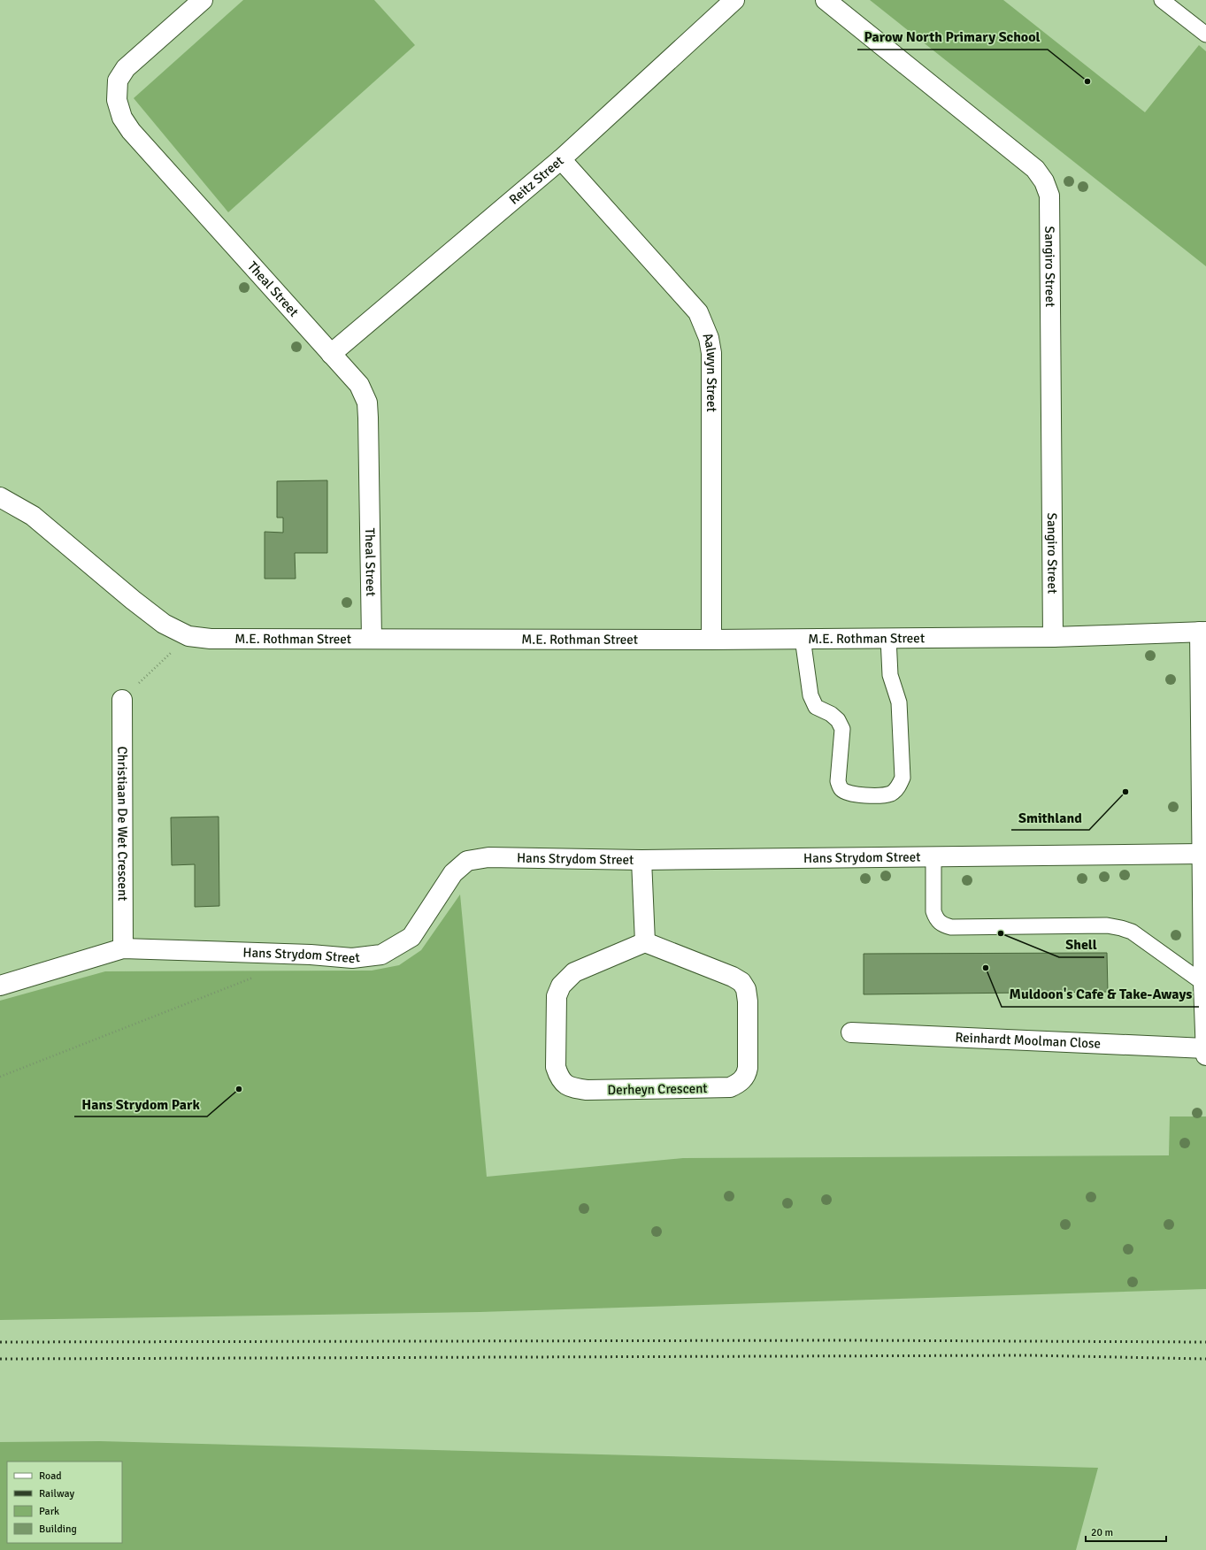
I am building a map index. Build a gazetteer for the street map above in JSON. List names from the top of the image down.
{
  "streets": {
    "street": [
      "Reitz Street",
      "Sangiro Street",
      "Theal Street",
      "Aalwyn Street",
      "M.E. Rothman Street",
      "Christiaan De Wet Crescent",
      "Hans Strydom Street",
      "Reinhardt Moolman Close",
      "Derheyn Crescent"
    ]
  },
  "crossings": [
    ["Reitz Street", "Theal Street"],
    ["Reitz Street", "Aalwyn Street"],
    ["Sangiro Street", "M.E. Rothman Street"],
    ["Theal Street", "M.E. Rothman Street"],
    ["Aalwyn Street", "M.E. Rothman Street"],
    ["Christiaan De Wet Crescent", "Hans Strydom Street"]
  ],
  "places": [
    "Parow North Primary School",
    "Smithland",
    "Shell",
    "Muldoon's Cafe & Take-Aways",
    "Hans Strydom Park"
  ],
  "legend": [
    "Road",
    "Railway",
    "Park",
    "Building"
  ],
  "scale_bar": "20 m"
}
